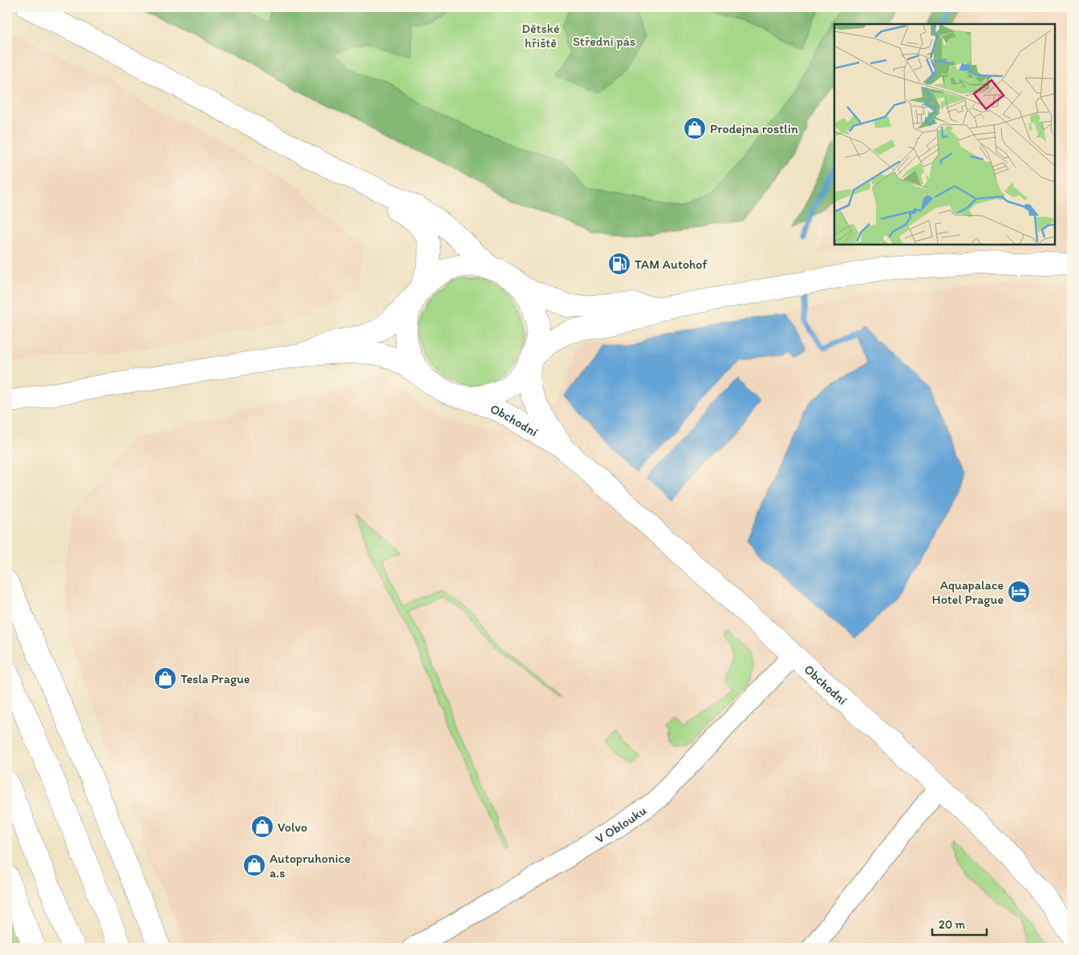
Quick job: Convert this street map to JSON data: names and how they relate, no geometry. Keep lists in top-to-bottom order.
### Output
{
  "streets": {
    "main road": ["Obchodní"],
    "street": ["V Oblouku"]
  },
  "crossings": [
    ["Obchodní", "V Oblouku"]
  ],
  "parks": ["Dětské hřiště", "Střední pás"],
  "places": {
    "shop": [
      "Prodejna rostlin",
      "Tesla Prague",
      "Volvo",
      "Autopruhonice a.s"
    ],
    "fuel station": ["TAM Autohof"],
    "hotel": ["Aquapalace Hotel Prague"]
  },
  "scale_bar": "20 m"
}
